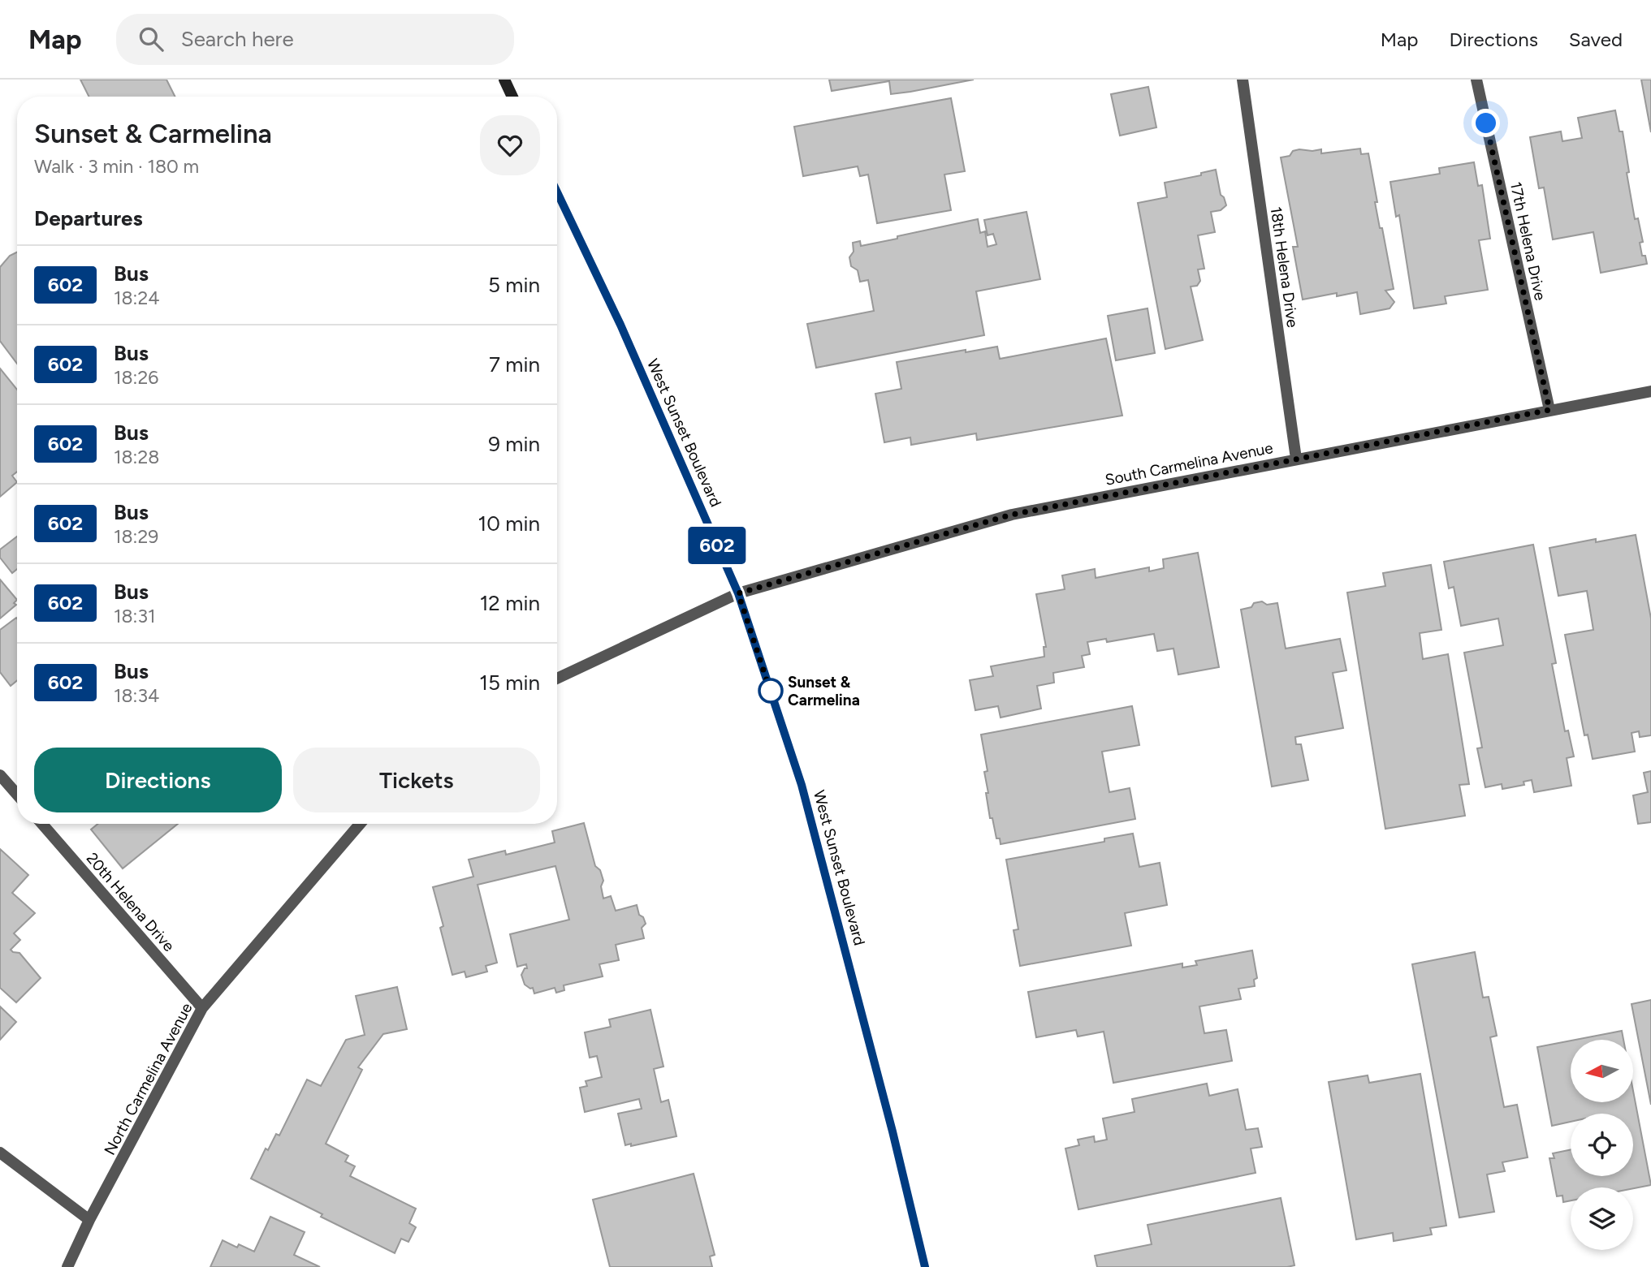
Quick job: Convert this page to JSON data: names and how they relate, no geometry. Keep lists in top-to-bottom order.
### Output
{
  "streets": {
    "main road": ["West Sunset Boulevard"],
    "street": [
      "17th Helena Drive",
      "18th Helena Drive",
      "South Carmelina Avenue",
      "20th Helena Drive",
      "North Carmelina Avenue"
    ]
  },
  "crossings": [
    ["17th Helena Drive", "South Carmelina Avenue"],
    ["18th Helena Drive", "South Carmelina Avenue"],
    ["West Sunset Boulevard", "South Carmelina Avenue"],
    ["20th Helena Drive", "North Carmelina Avenue"]
  ],
  "places": ["Sunset & Carmelina"],
  "lines": ["bus line 602"],
  "north": "left",
  "page": {
    "header": "Map",
    "search": "Search here",
    "nav": ["Map", "Directions", "Saved"],
    "on_map": "602",
    "heading": [
      ["Sunset & Carmelina", "Walk · 3 min · 180 m"],
      "Departures"
    ],
    "list": [
      {
        "mark": "602",
        "name": "Bus",
        "note": "18:24",
        "value": "5 min"
      },
      {
        "mark": "602",
        "name": "Bus",
        "note": "18:26",
        "value": "7 min"
      },
      {
        "mark": "602",
        "name": "Bus",
        "note": "18:28",
        "value": "9 min"
      },
      {
        "mark": "602",
        "name": "Bus",
        "note": "18:29",
        "value": "10 min"
      },
      {
        "mark": "602",
        "name": "Bus",
        "note": "18:31",
        "value": "12 min"
      },
      {
        "mark": "602",
        "name": "Bus",
        "note": "18:34",
        "value": "15 min"
      }
    ],
    "buttons": ["Directions", "Tickets"]
  }
}
